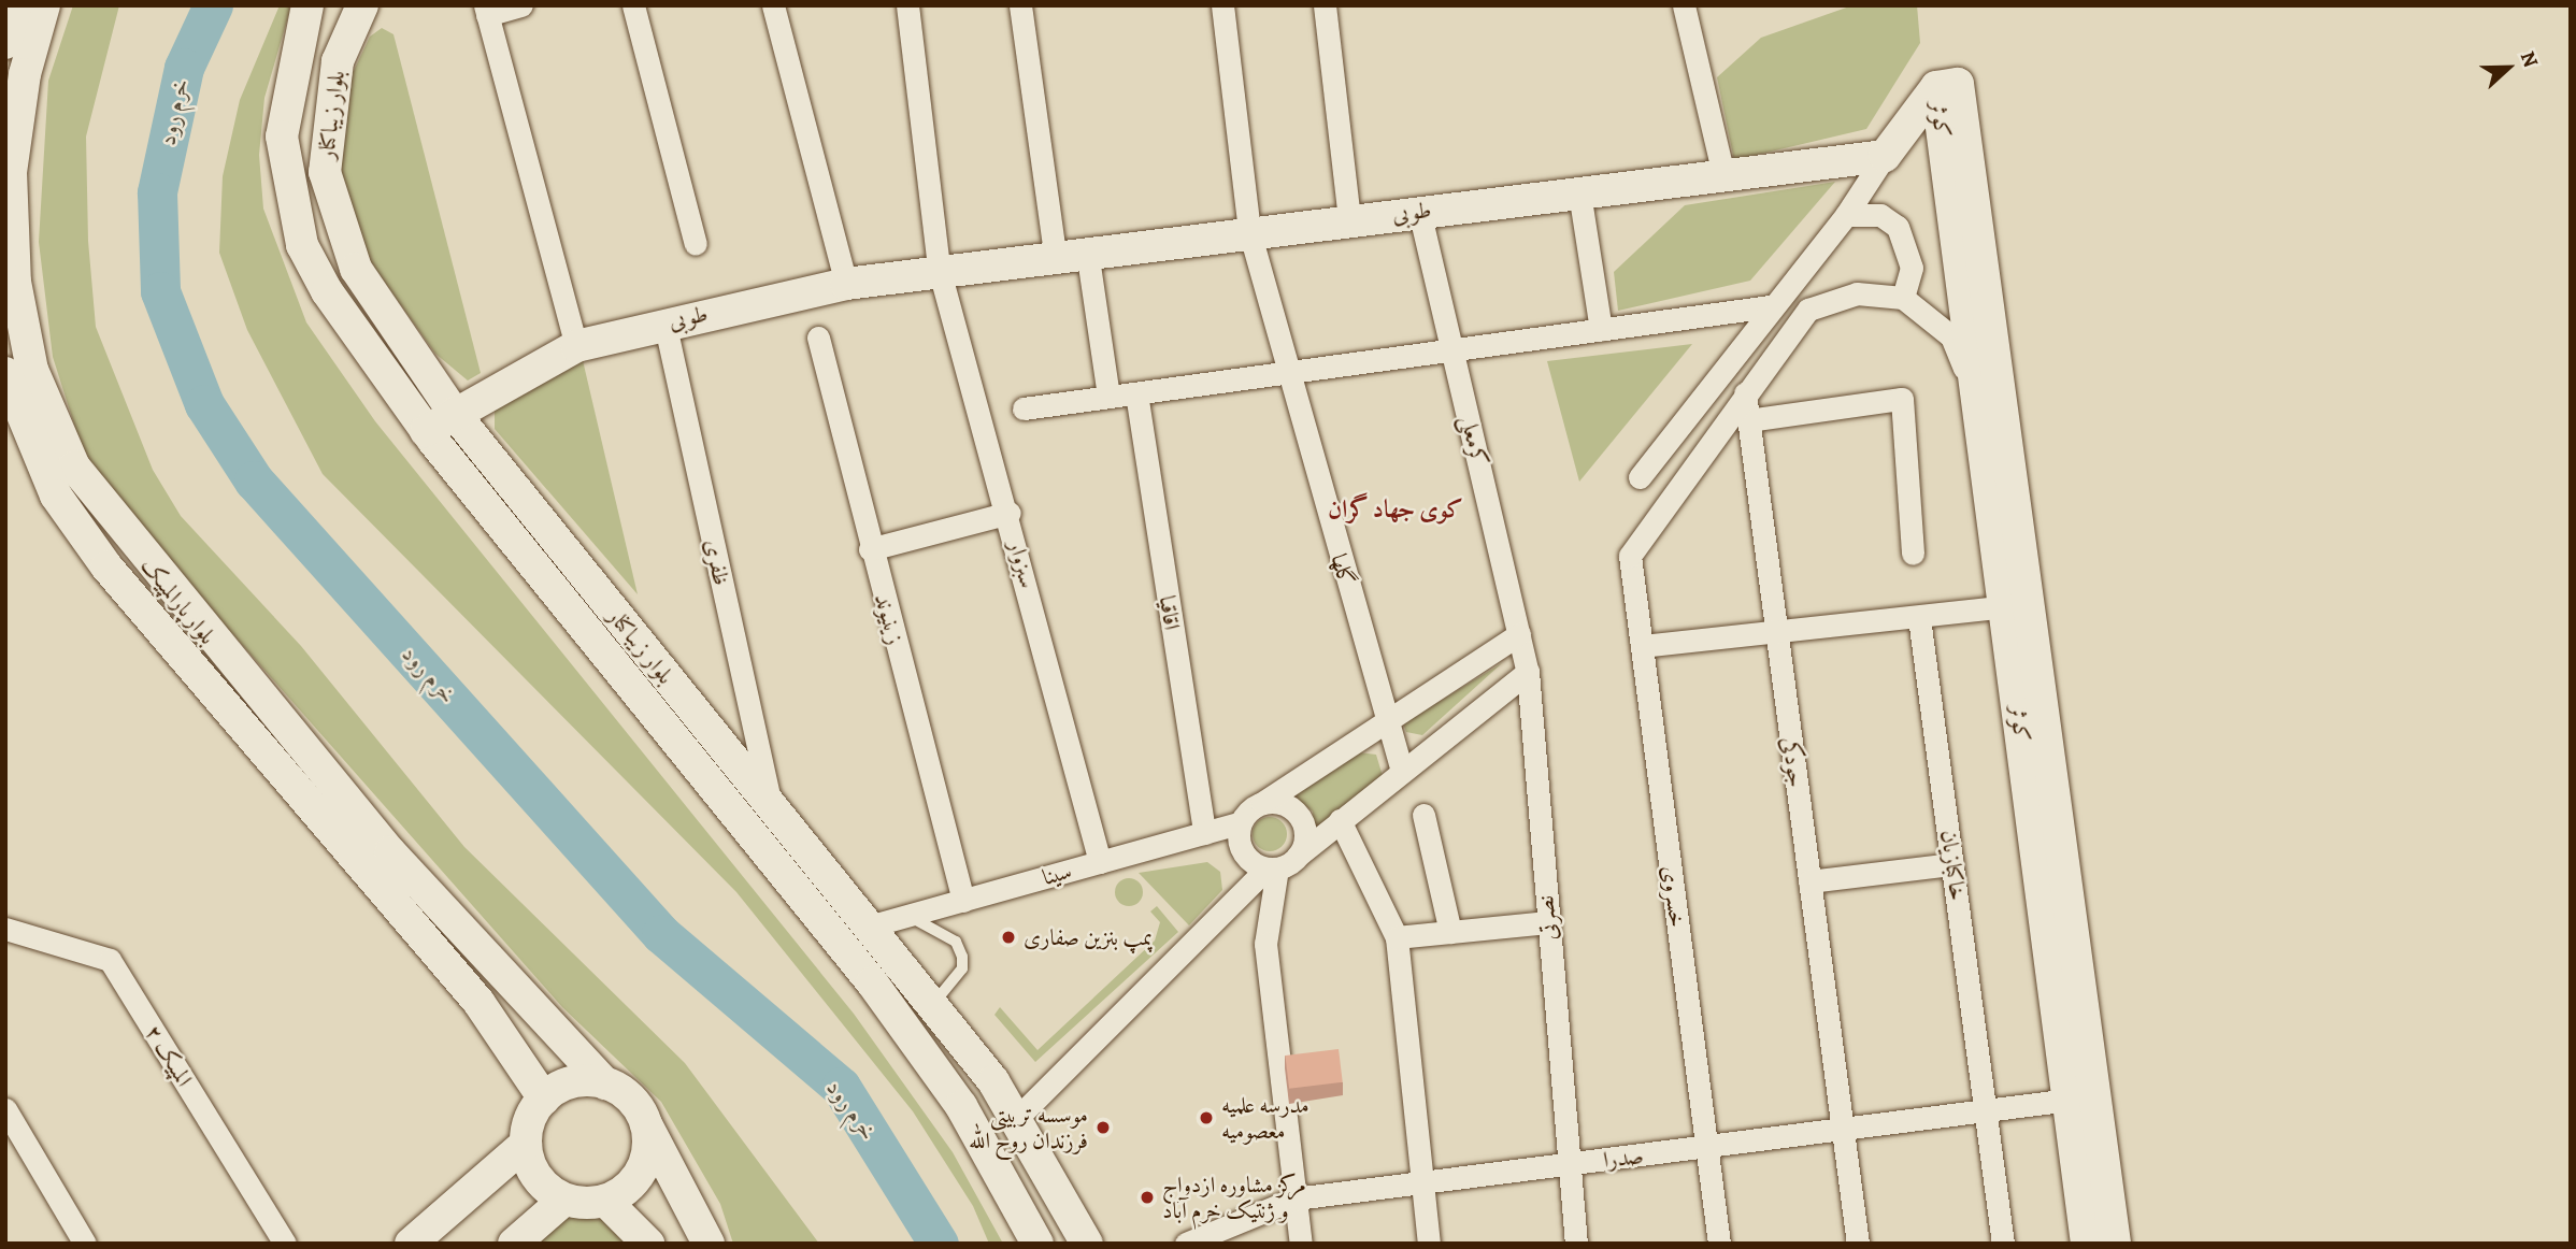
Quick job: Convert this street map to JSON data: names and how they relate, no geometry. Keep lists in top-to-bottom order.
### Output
{
  "streets": {
    "main road": [
      "بلوار زیباکنار",
      "کوثر",
      "طوبی",
      "بلوار پارالمپیک"
    ],
    "street": [
      "کرمعلی",
      "ظفری",
      "سبزوار",
      "گلها",
      "اقاقیا",
      "زینیوند",
      "جودکی",
      "خاکبازیان",
      "سینا",
      "خسروی",
      "نصرتی",
      "المپیک ۲",
      "صدرا"
    ]
  },
  "crossings": [
    ["بلوار زیباکنار", "طوبی"],
    ["بلوار زیباکنار", "ظفری"],
    ["بلوار زیباکنار", "سینا"],
    ["کوثر", "صدرا"],
    ["طوبی", "کرمعلی"],
    ["طوبی", "ظفری"],
    ["طوبی", "سبزوار"],
    ["طوبی", "گلها"],
    ["کرمعلی", "نصرتی"],
    ["سبزوار", "سینا"],
    ["اقاقیا", "سینا"],
    ["زینیوند", "سینا"],
    ["جودکی", "خسروی"],
    ["جودکی", "صدرا"],
    ["خاکبازیان", "صدرا"],
    ["خسروی", "صدرا"],
    ["نصرتی", "صدرا"]
  ],
  "districts": ["کوی جهاد گران"],
  "water": ["خرم رود"],
  "places": [
    "پمپ بنزین صفاری",
    "مدرسه علمیه معصومیه",
    "موسسه تربیتی فرزندان روح الله",
    "مرکز مشاوره ازدواج و ژنتیک خرم آباد"
  ],
  "north": "right"
}
